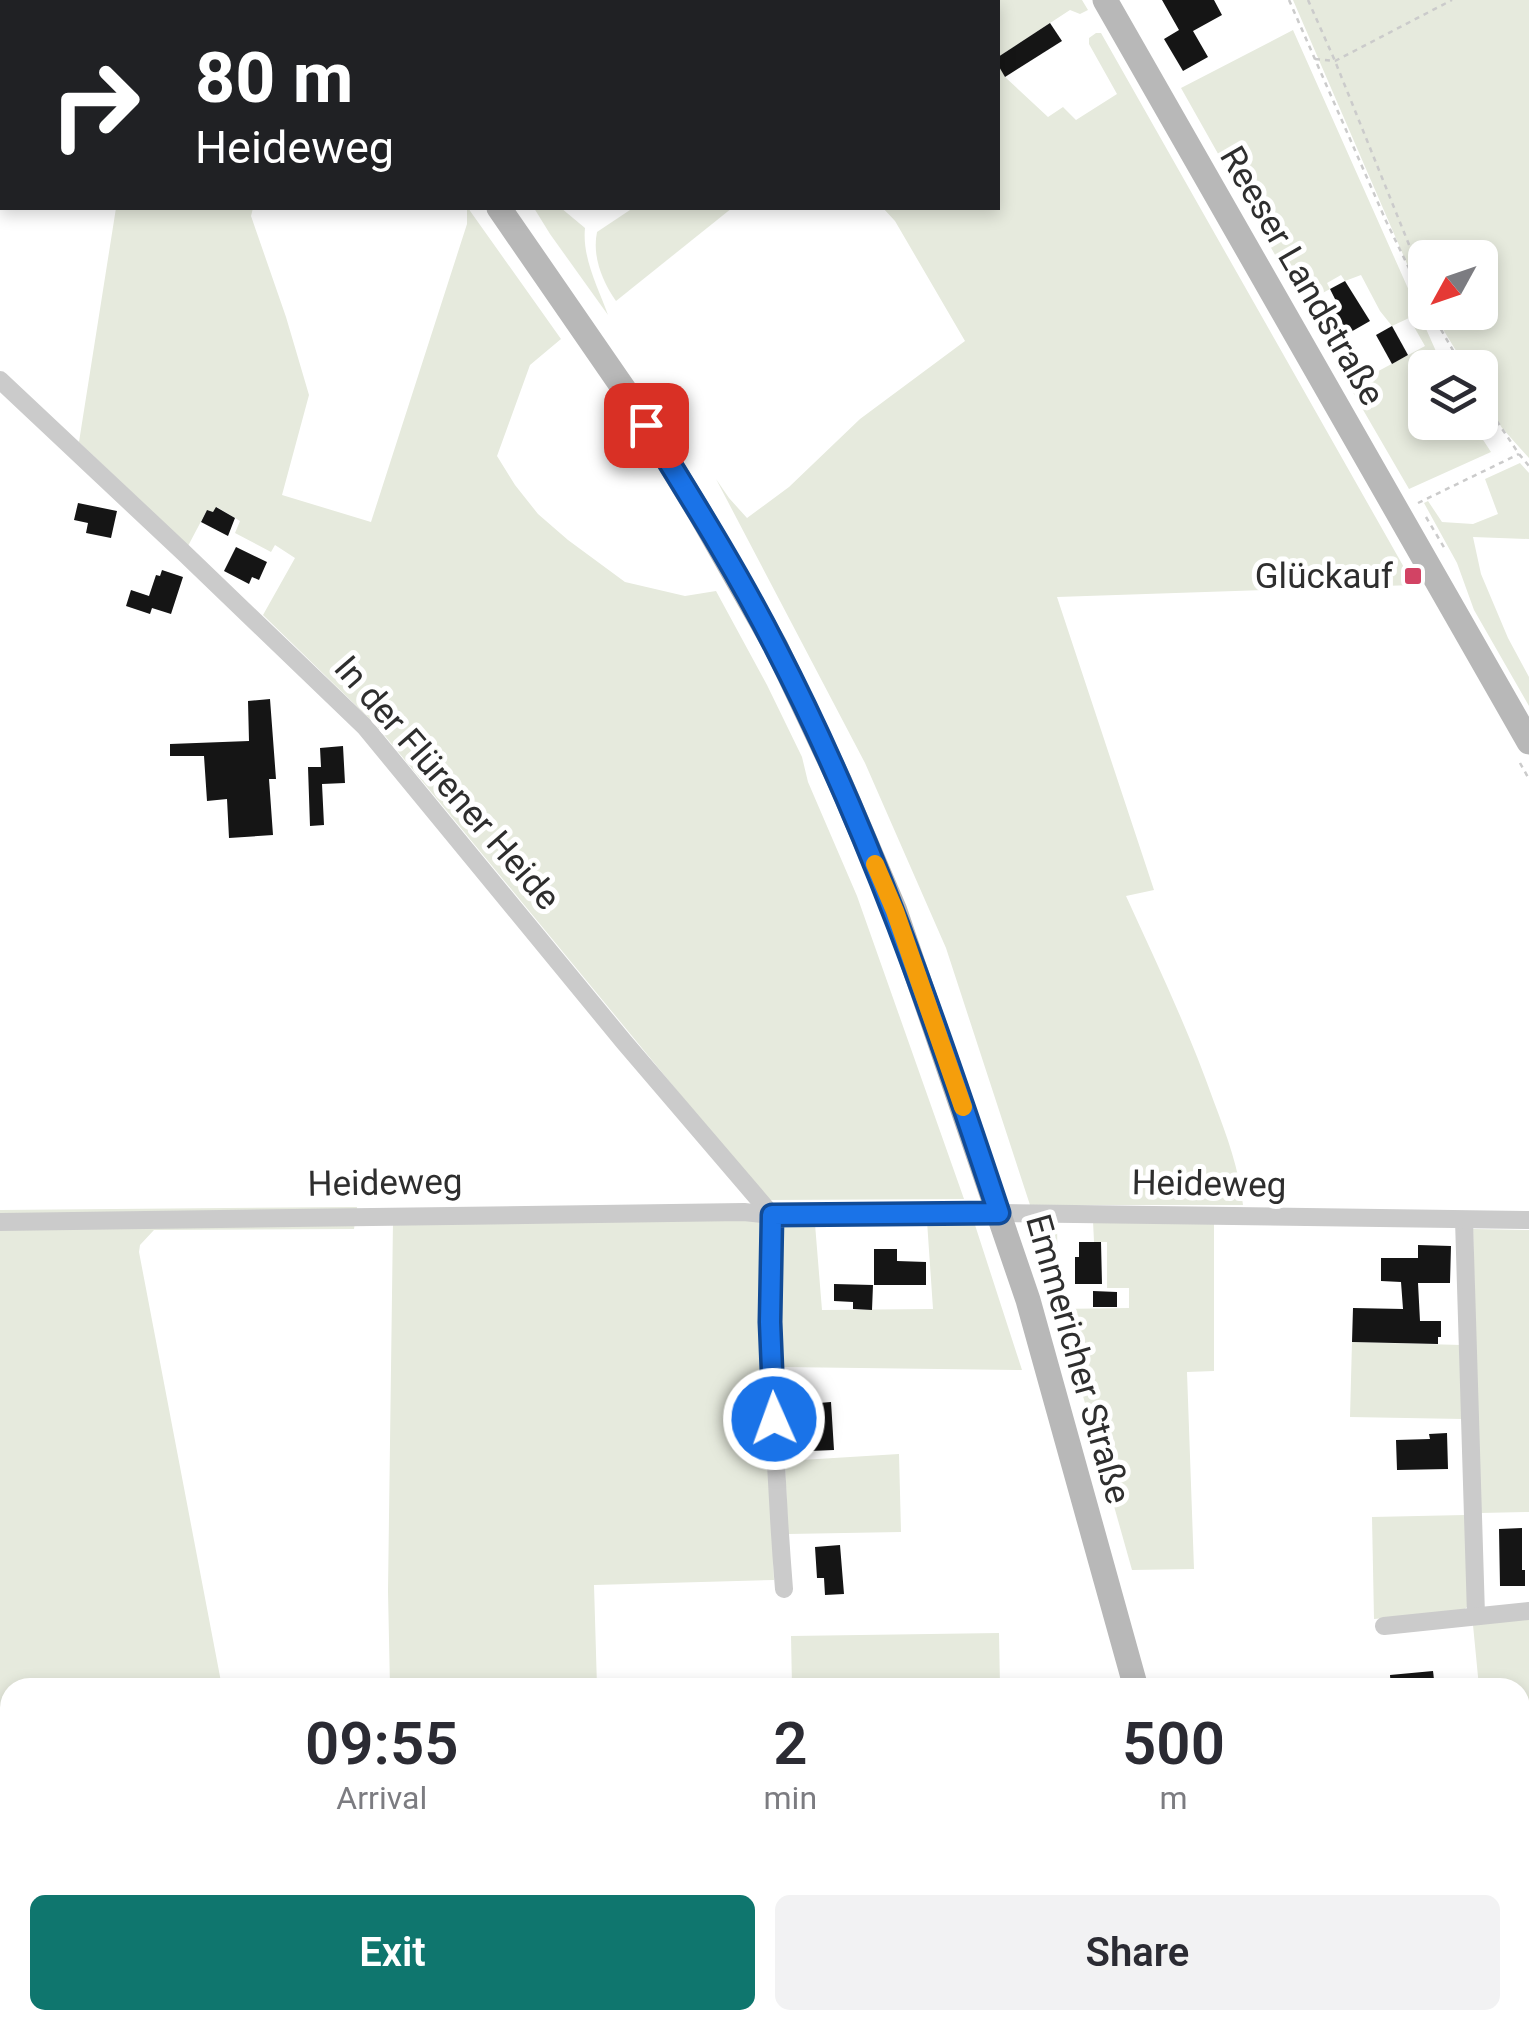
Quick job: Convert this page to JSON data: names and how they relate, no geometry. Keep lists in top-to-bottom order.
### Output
{
  "streets": {
    "main road": ["Reeser Landstraße", "Emmericher Straße"],
    "street": ["In der Flürener Heide", "Heideweg"]
  },
  "crossings": [
    ["In der Flürener Heide", "Heideweg"],
    ["Heideweg", "Emmericher Straße"]
  ],
  "places": {
    "transit": ["Glückauf"]
  },
  "north": "bottom left",
  "page": {
    "turn": ["80 m", "Heideweg"],
    "eta": [
      "09:55",
      "Arrival",
      "2",
      "min",
      "500",
      "m"
    ],
    "buttons": ["Exit", "Share"]
  }
}
